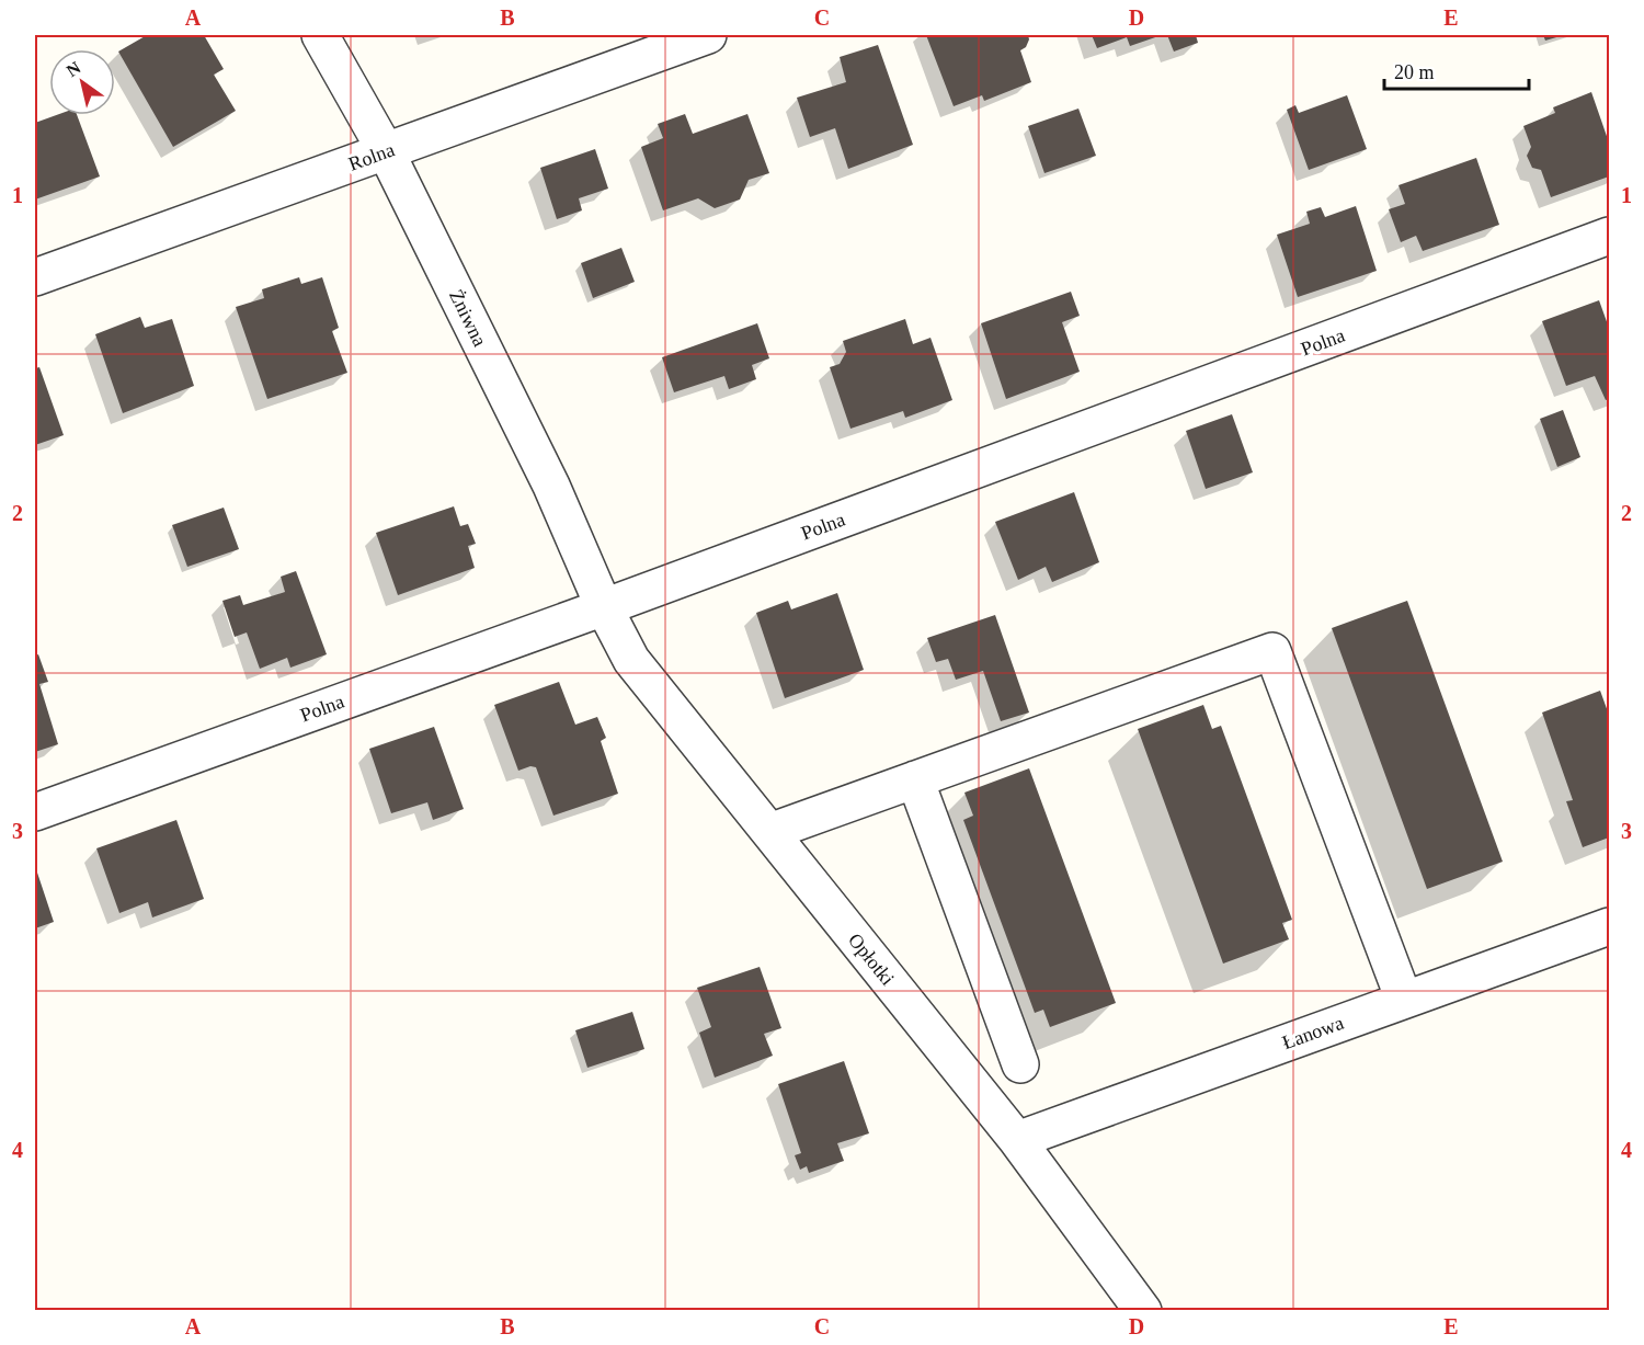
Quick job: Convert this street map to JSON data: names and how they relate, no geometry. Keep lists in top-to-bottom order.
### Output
{
  "streets": {
    "street": [
      "Rolna",
      "Żniwna",
      "Polna",
      "Opłotki",
      "Łanowa"
    ]
  },
  "crossings": [
    ["Rolna", "Żniwna"],
    ["Żniwna", "Polna"],
    ["Żniwna", "Opłotki"],
    ["Polna", "Opłotki"],
    ["Opłotki", "Łanowa"]
  ],
  "scale_bar": "20 m",
  "north": "top left",
  "grid": {
    "columns": [
      "A",
      "B",
      "C",
      "D",
      "E"
    ],
    "rows": [
      "1",
      "2",
      "3",
      "4"
    ]
  }
}
